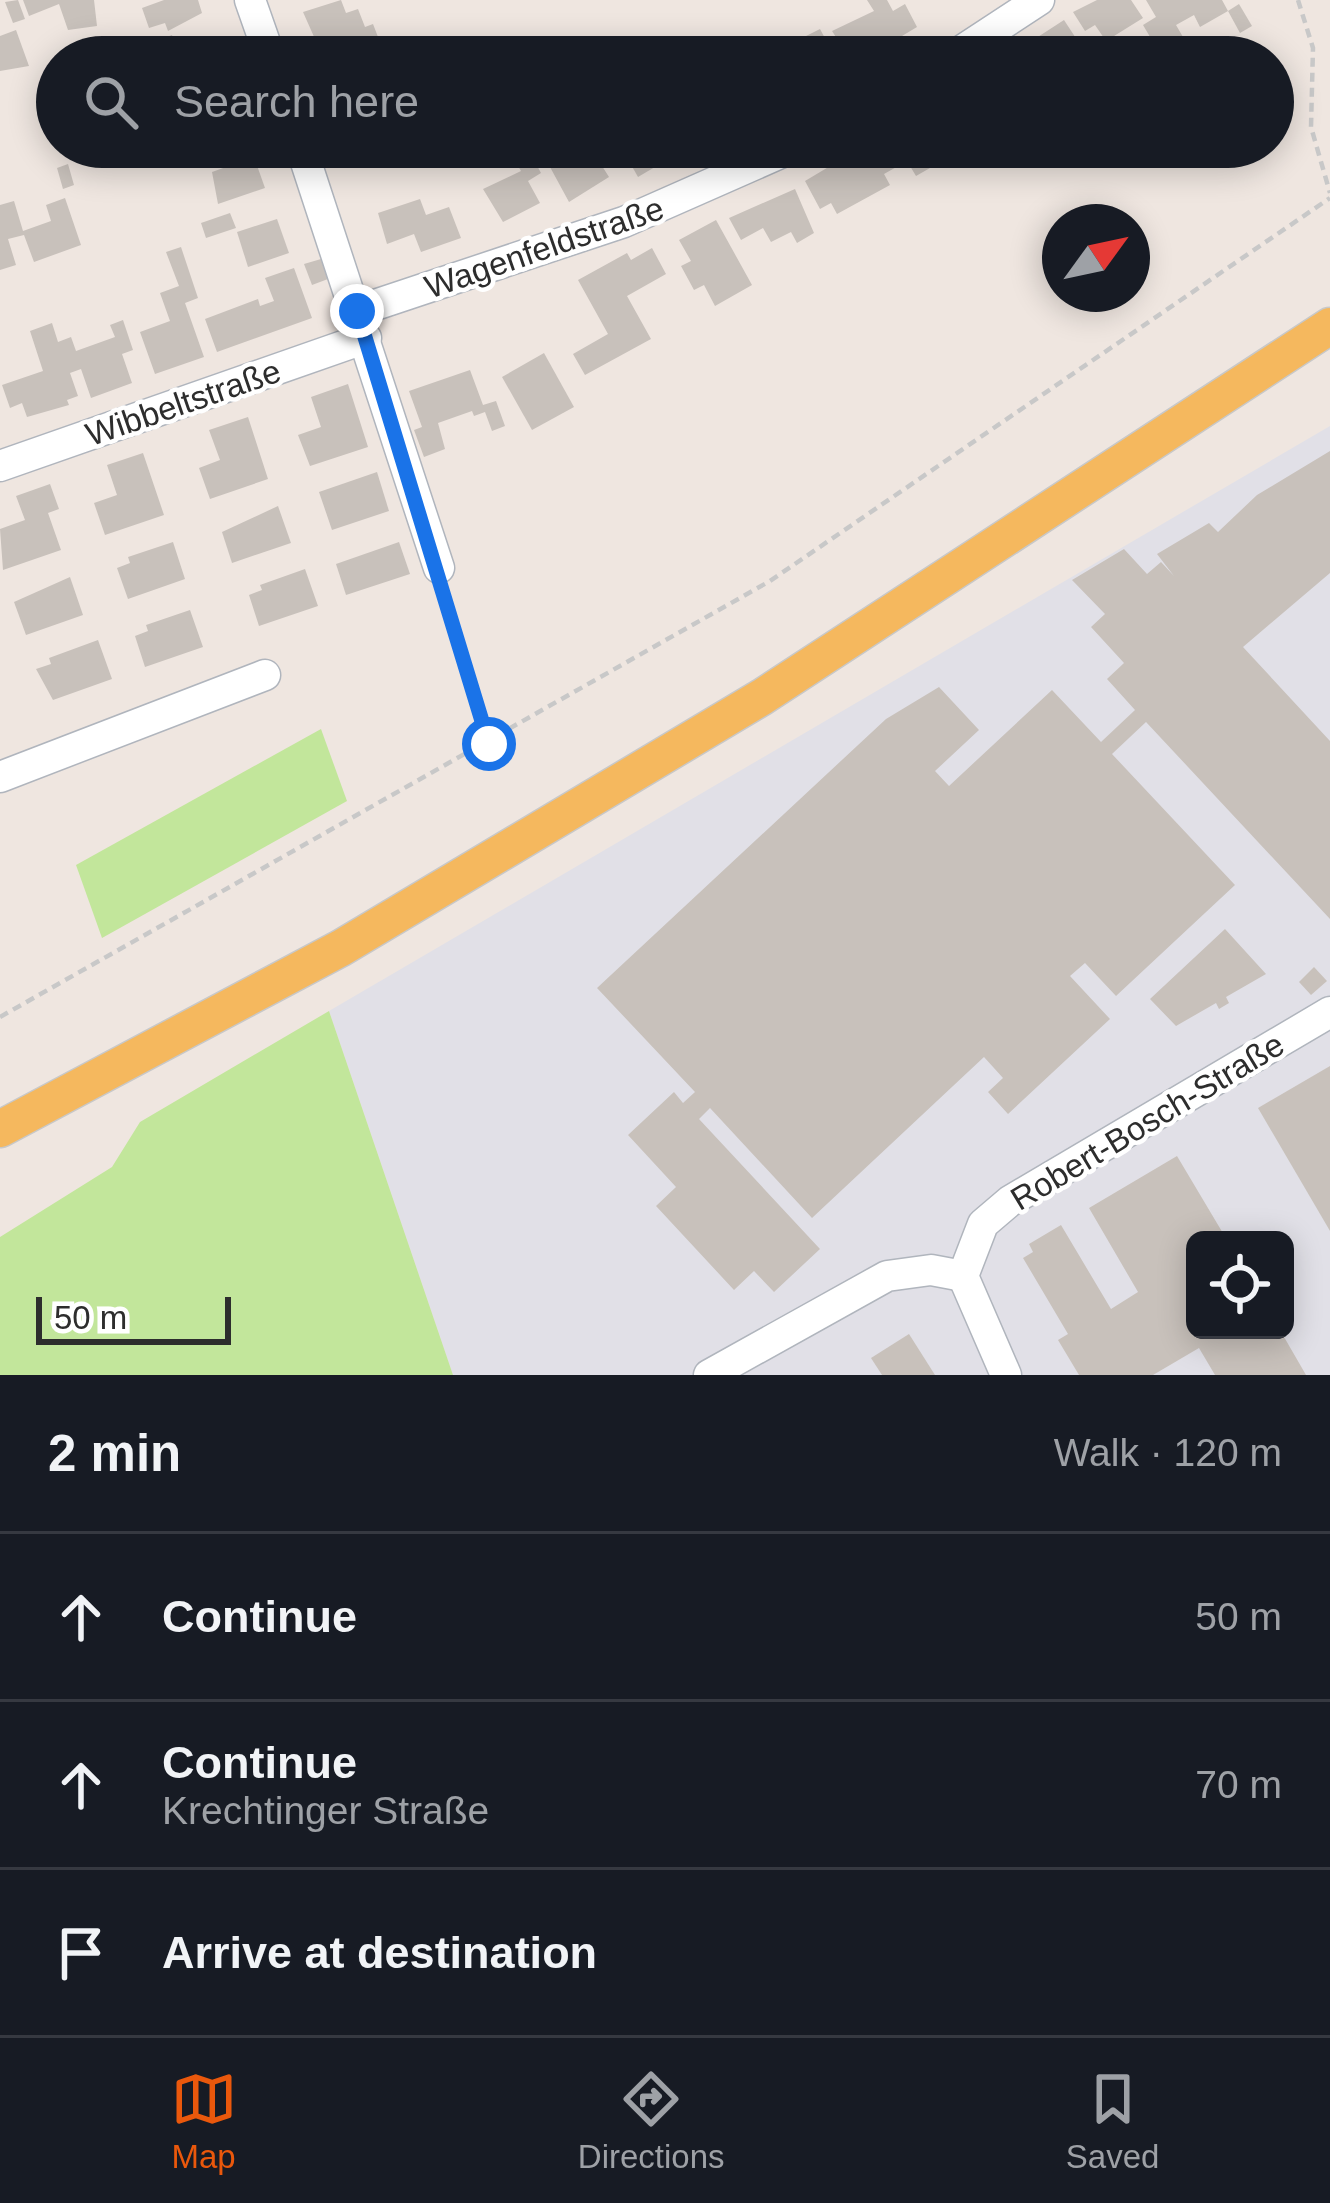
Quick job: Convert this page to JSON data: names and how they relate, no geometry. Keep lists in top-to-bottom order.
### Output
{
  "streets": {
    "street": ["Wagenfeldstraße", "Wibbeltstraße", "Robert-Bosch-Straße"]
  },
  "crossings": [
    ["Wagenfeldstraße", "Wibbeltstraße"]
  ],
  "scale_bar": "50 m",
  "north": "top right",
  "page": {
    "search": "Search here",
    "scale": "50 m",
    "heading": ["2 min", "Walk · 120 m"],
    "list": [
      ["Continue", "50 m"],
      ["Continue", "Krechtinger Straße", "70 m"],
      "Arrive at destination"
    ],
    "nav": ["Map", "Directions", "Saved"]
  }
}
